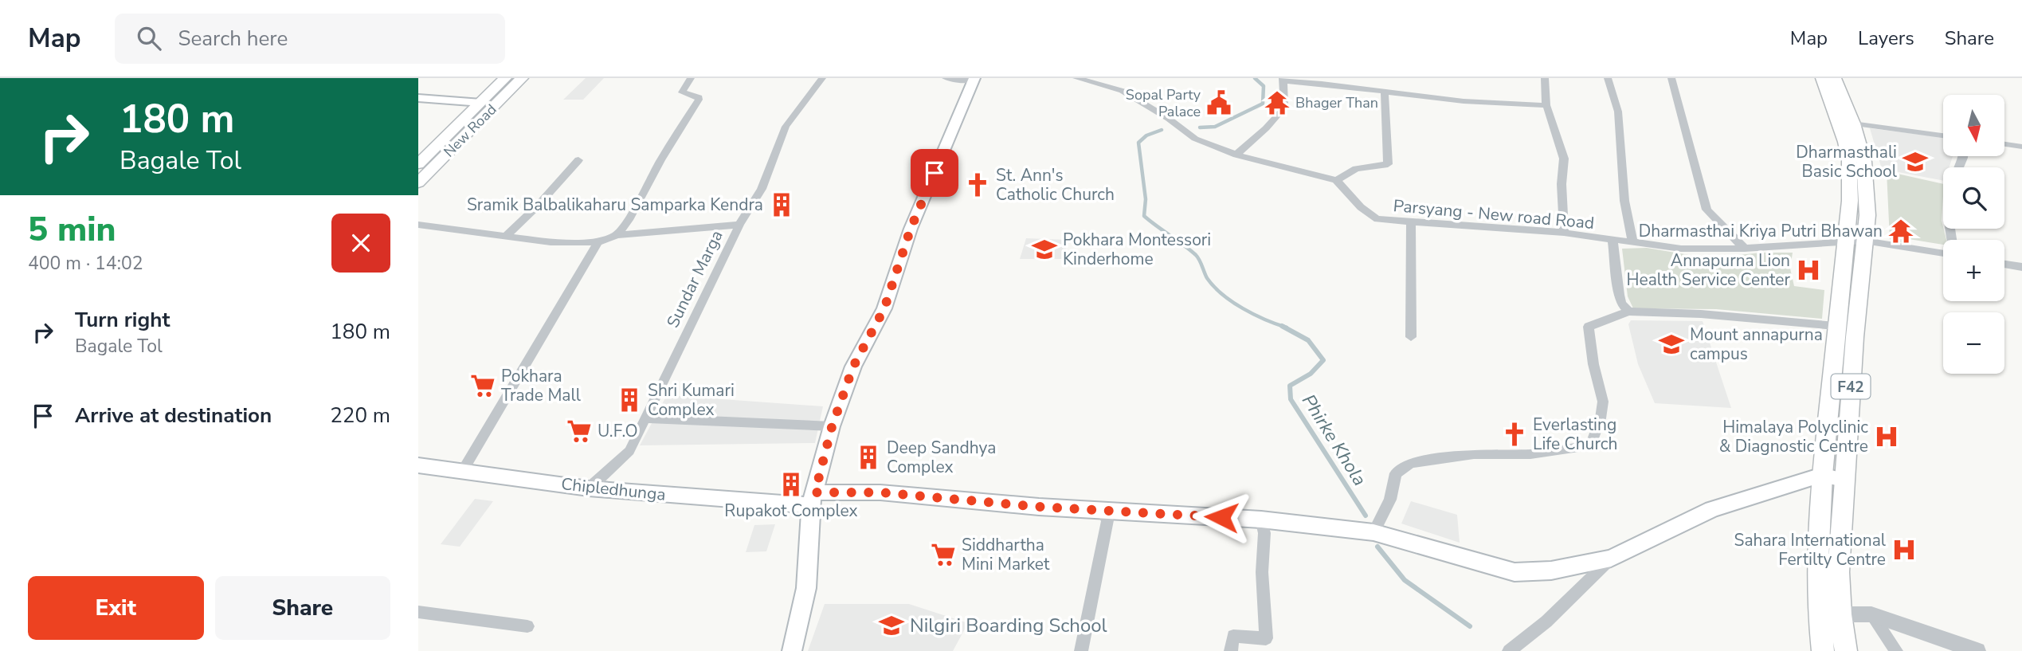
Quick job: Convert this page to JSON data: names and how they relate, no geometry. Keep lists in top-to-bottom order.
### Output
{
  "streets": {
    "highway": ["F42"],
    "main road": ["New Road", "Chipledhunga"],
    "street": ["Parsyang - New road Road", "Sundar Marga"]
  },
  "crossings": [
    ["Parsyang - New road Road", "F42"],
    ["Sundar Marga", "Chipledhunga"],
    ["F42", "Chipledhunga"]
  ],
  "water": ["Phirke Khola"],
  "places": {
    "public building": ["Sopal Party Palace"],
    "temple": ["Bhager Than", "Dharmasthai Kriya Putri Bhawan"],
    "school or university": [
      "Dharmasthali Basic School",
      "Pokhara Montessori Kinderhome",
      "Mount annapurna campus",
      "Nilgiri Boarding School"
    ],
    "church": ["St. Ann's Catholic Church", "Everlasting Life Church"],
    "building": [
      "Sramik Balbalikaharu Samparka Kendra",
      "Shri Kumari Complex",
      "Deep Sandhya Complex",
      "Rupakot Complex"
    ],
    "hospital": ["Annapurna Lion Health Service Center", "Himalaya Polyclinic & Diagnostic Centre", "Sahara International Fertilty Centre"],
    "supermarket": ["Pokhara Trade Mall", "U.F.O", "Siddhartha Mini Market"]
  },
  "north": "bottom",
  "page": {
    "header": "Map",
    "search": "Search here",
    "nav": ["Map", "Layers", "Share"],
    "turn": ["180 m", "Bagale Tol"],
    "map_buttons": ["+", "−"],
    "heading": ["5 min", "400 m · 14:02"],
    "list": [
      {
        "name": "Turn right",
        "note": "Bagale Tol",
        "value": "180 m"
      },
      {
        "name": "Arrive at destination",
        "value": "220 m"
      }
    ],
    "buttons": ["Exit", "Share"]
  }
}
